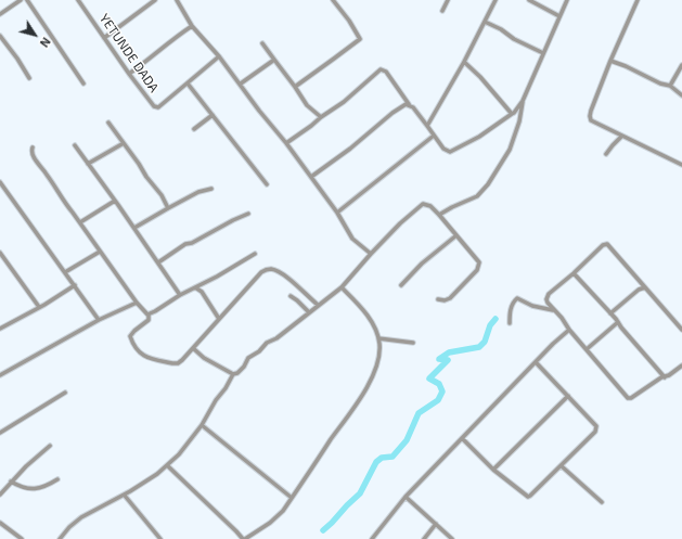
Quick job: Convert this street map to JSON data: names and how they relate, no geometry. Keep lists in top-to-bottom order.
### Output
{
  "streets": {
    "street": ["YETUNDE DADA"]
  },
  "north": "bottom right"
}
